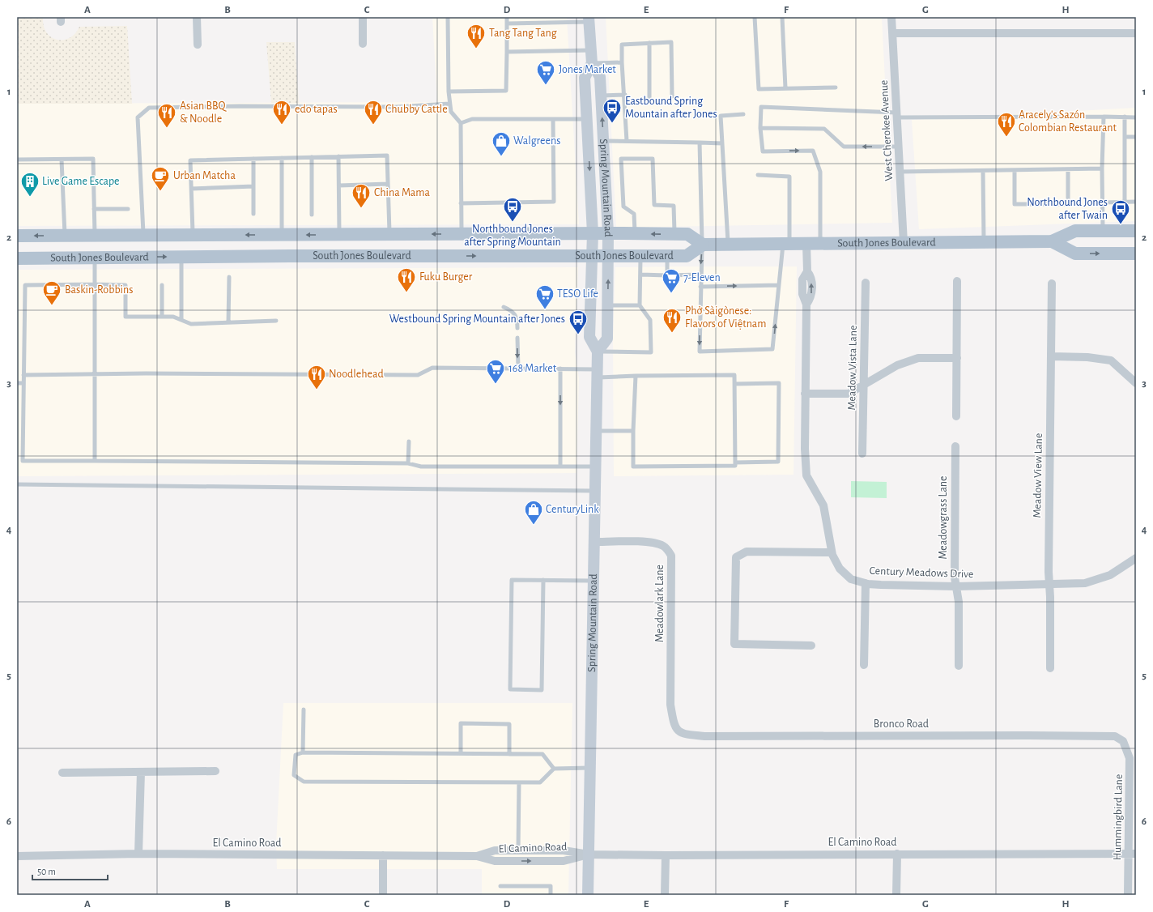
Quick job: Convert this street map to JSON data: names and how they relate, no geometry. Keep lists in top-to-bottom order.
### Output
{
  "streets": {
    "main road": ["Spring Mountain Road", "South Jones Boulevard"],
    "street": [
      "West Cherokee Avenue",
      "Meadow Vista Lane",
      "Meadow View Lane",
      "Meadowgrass Lane",
      "Century Meadows Drive",
      "Meadowlark Lane",
      "Bronco Road",
      "Hummingbird Lane",
      "El Camino Road"
    ]
  },
  "crossings": [
    ["West Cherokee Avenue", "South Jones Boulevard"],
    ["Spring Mountain Road", "South Jones Boulevard"],
    ["Spring Mountain Road", "Meadowlark Lane"],
    ["Spring Mountain Road", "El Camino Road"],
    ["South Jones Boulevard", "Century Meadows Drive"],
    ["Meadow View Lane", "Century Meadows Drive"],
    ["Meadowgrass Lane", "Century Meadows Drive"],
    ["Meadowlark Lane", "Bronco Road"],
    ["Bronco Road", "Hummingbird Lane"],
    ["Hummingbird Lane", "El Camino Road"]
  ],
  "places": {
    "restaurant": [
      "Tang Tang Tang",
      "edo tapas",
      "Chubby Cattle",
      "Asian BBQ & Noodle",
      "Aracely's Sazón Colombian Restaurant",
      "China Mama",
      "Fuku Burger",
      "Phở Sàigònese: Flavors of Việtnam",
      "Noodlehead"
    ],
    "supermarket": [
      "Jones Market",
      "7-Eleven",
      "TESO Life",
      "168 Market"
    ],
    "bus stop": [
      "Eastbound Spring Mountain after Jones",
      "Northbound Jones after Spring Mountain",
      "Northbound Jones after Twain",
      "Westbound Spring Mountain after Jones"
    ],
    "shop": ["Walgreens", "CenturyLink"],
    "cafe": ["Urban Matcha", "Baskin-Robbins"],
    "building": ["Live Game Escape"]
  },
  "scale_bar": "50 m",
  "grid": {
    "columns": [
      "A",
      "B",
      "C",
      "D",
      "E",
      "F",
      "G",
      "H"
    ],
    "rows": [
      "1",
      "2",
      "3",
      "4",
      "5",
      "6"
    ]
  }
}
